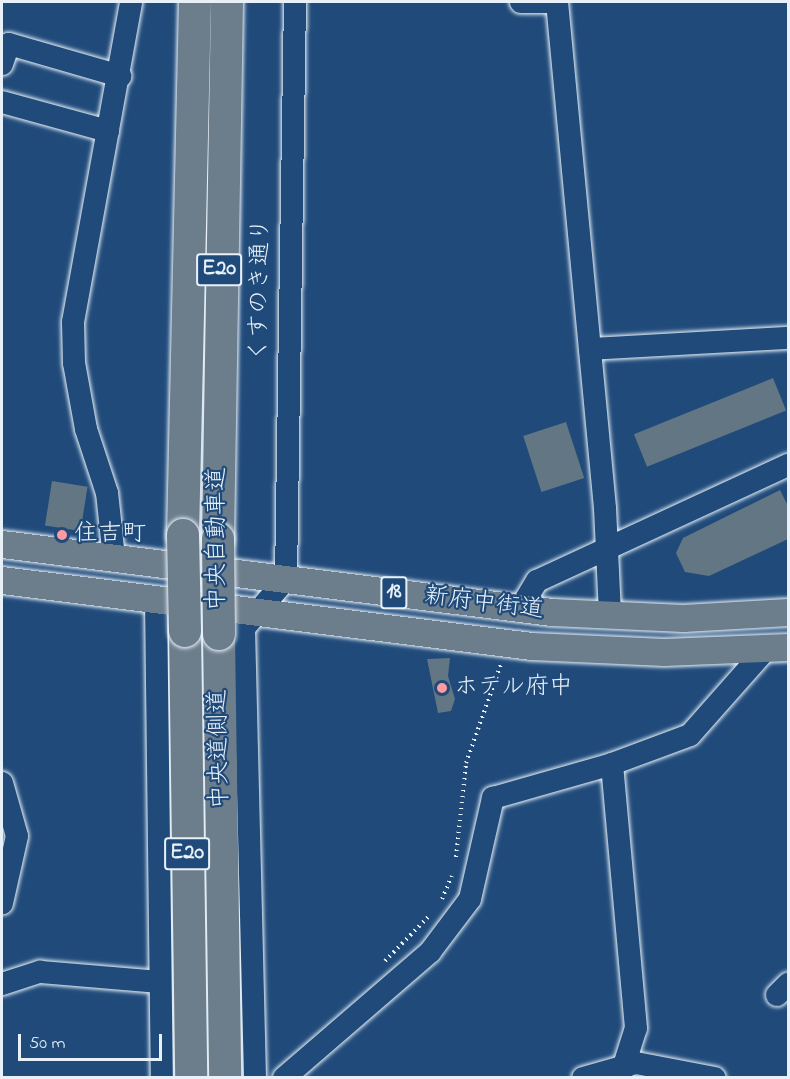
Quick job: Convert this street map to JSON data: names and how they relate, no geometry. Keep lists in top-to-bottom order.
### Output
{
  "streets": {
    "highway": ["E20", "中央自動車道"],
    "main road": ["18", "新府中街道"],
    "street": ["くすのき通り", "中央道側道"]
  },
  "crossings": [
    ["くすのき通り", "新府中街道"],
    ["くすのき通り", "中央道側道"],
    ["新府中街道", "中央道側道"]
  ],
  "places": ["住吉町", "ホテル府中"],
  "scale_bar": "50 m"
}
